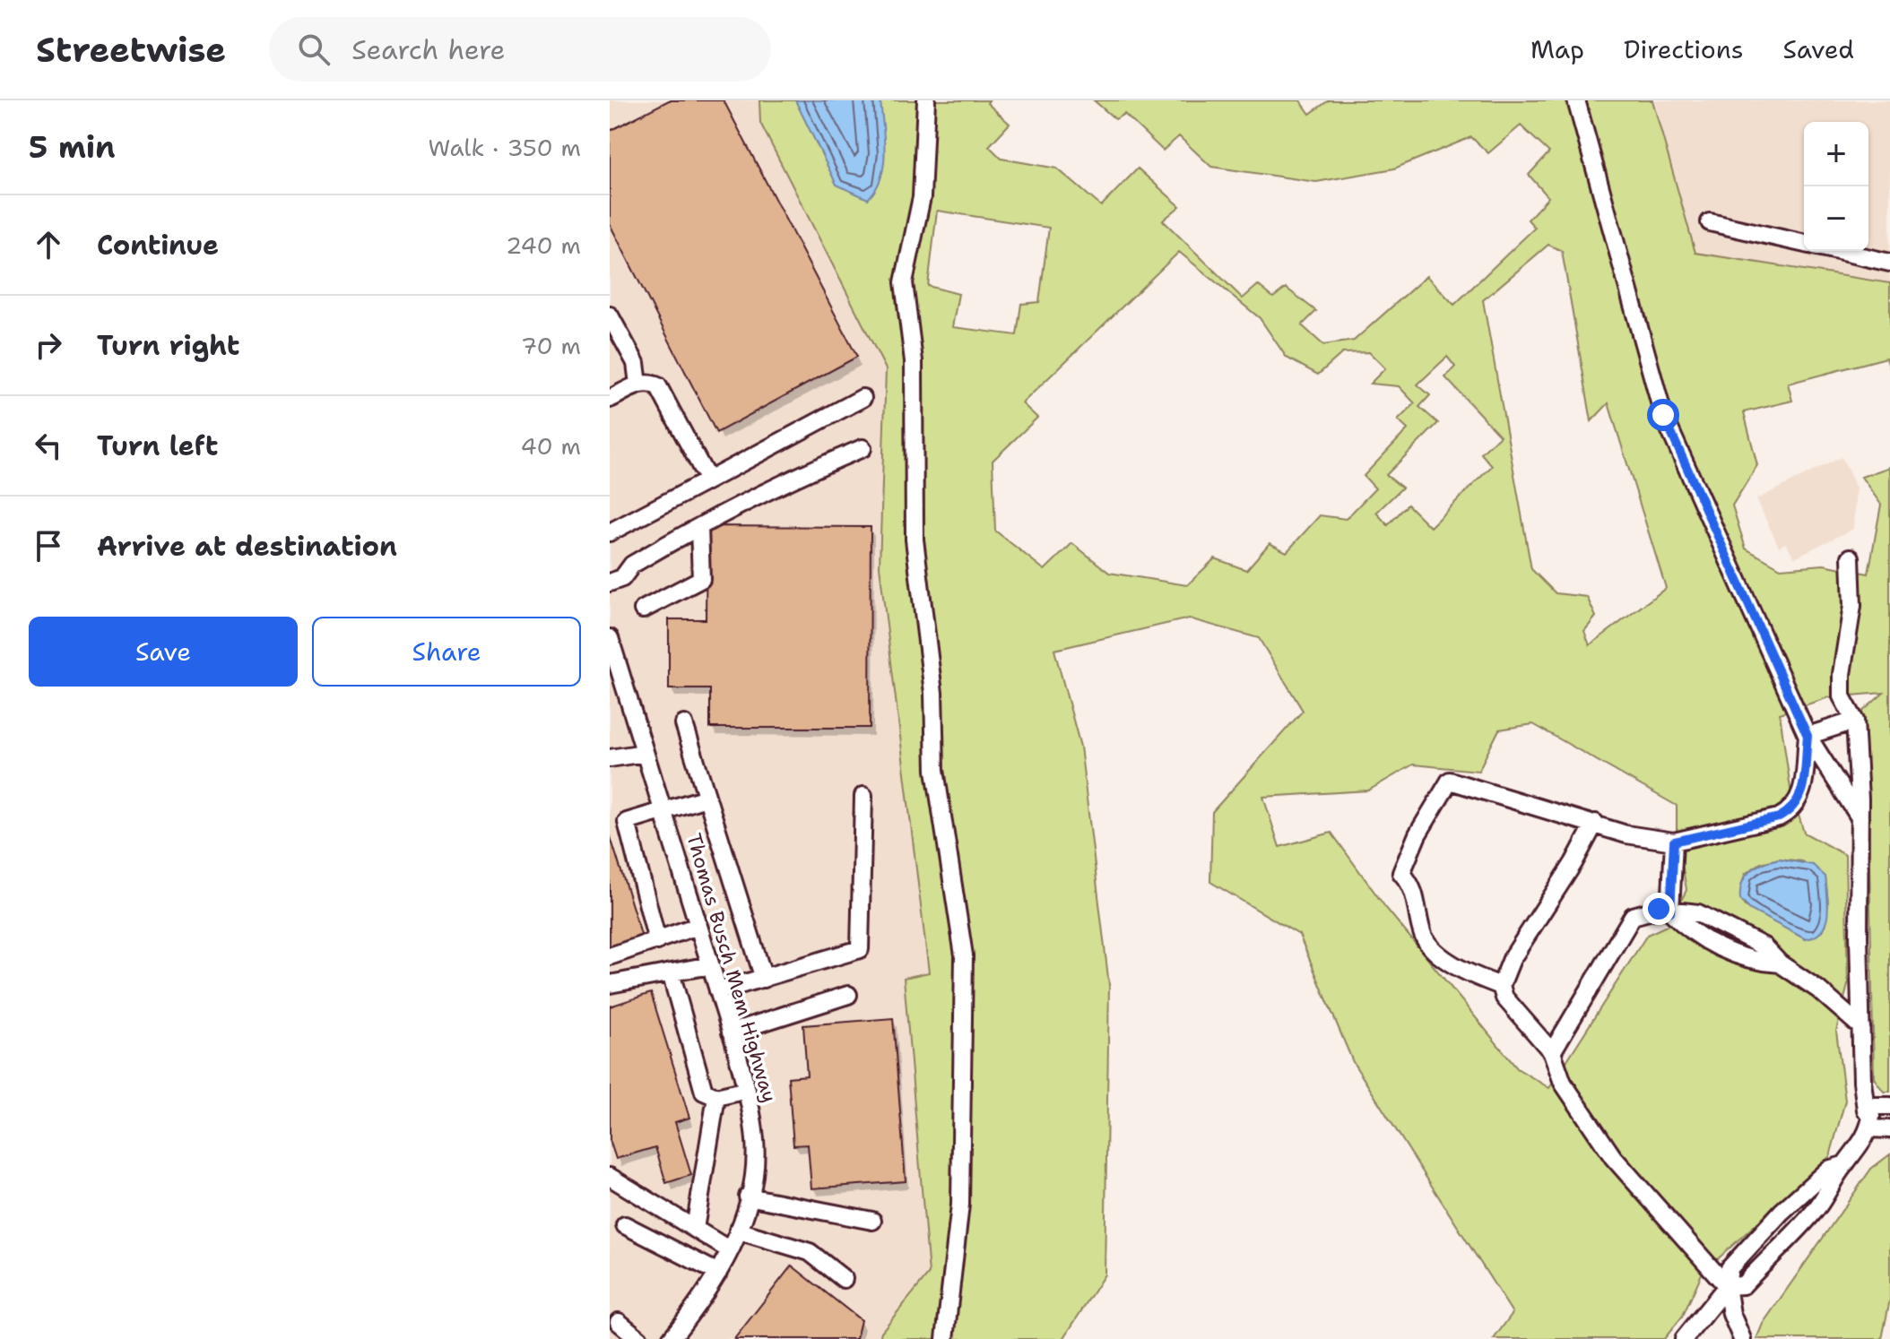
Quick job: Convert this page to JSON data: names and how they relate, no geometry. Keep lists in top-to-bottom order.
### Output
{
  "streets": {
    "street": ["Thomas Busch Mem Highway"]
  },
  "page": {
    "header": "Streetwise",
    "search": "Search here",
    "nav": ["Map", "Directions", "Saved"],
    "heading": ["5 min", "Walk · 350 m"],
    "map_buttons": ["+", "−"],
    "list": [
      ["Continue", "240 m"],
      ["Turn right", "70 m"],
      ["Turn left", "40 m"],
      "Arrive at destination"
    ],
    "buttons": ["Save", "Share"]
  }
}
